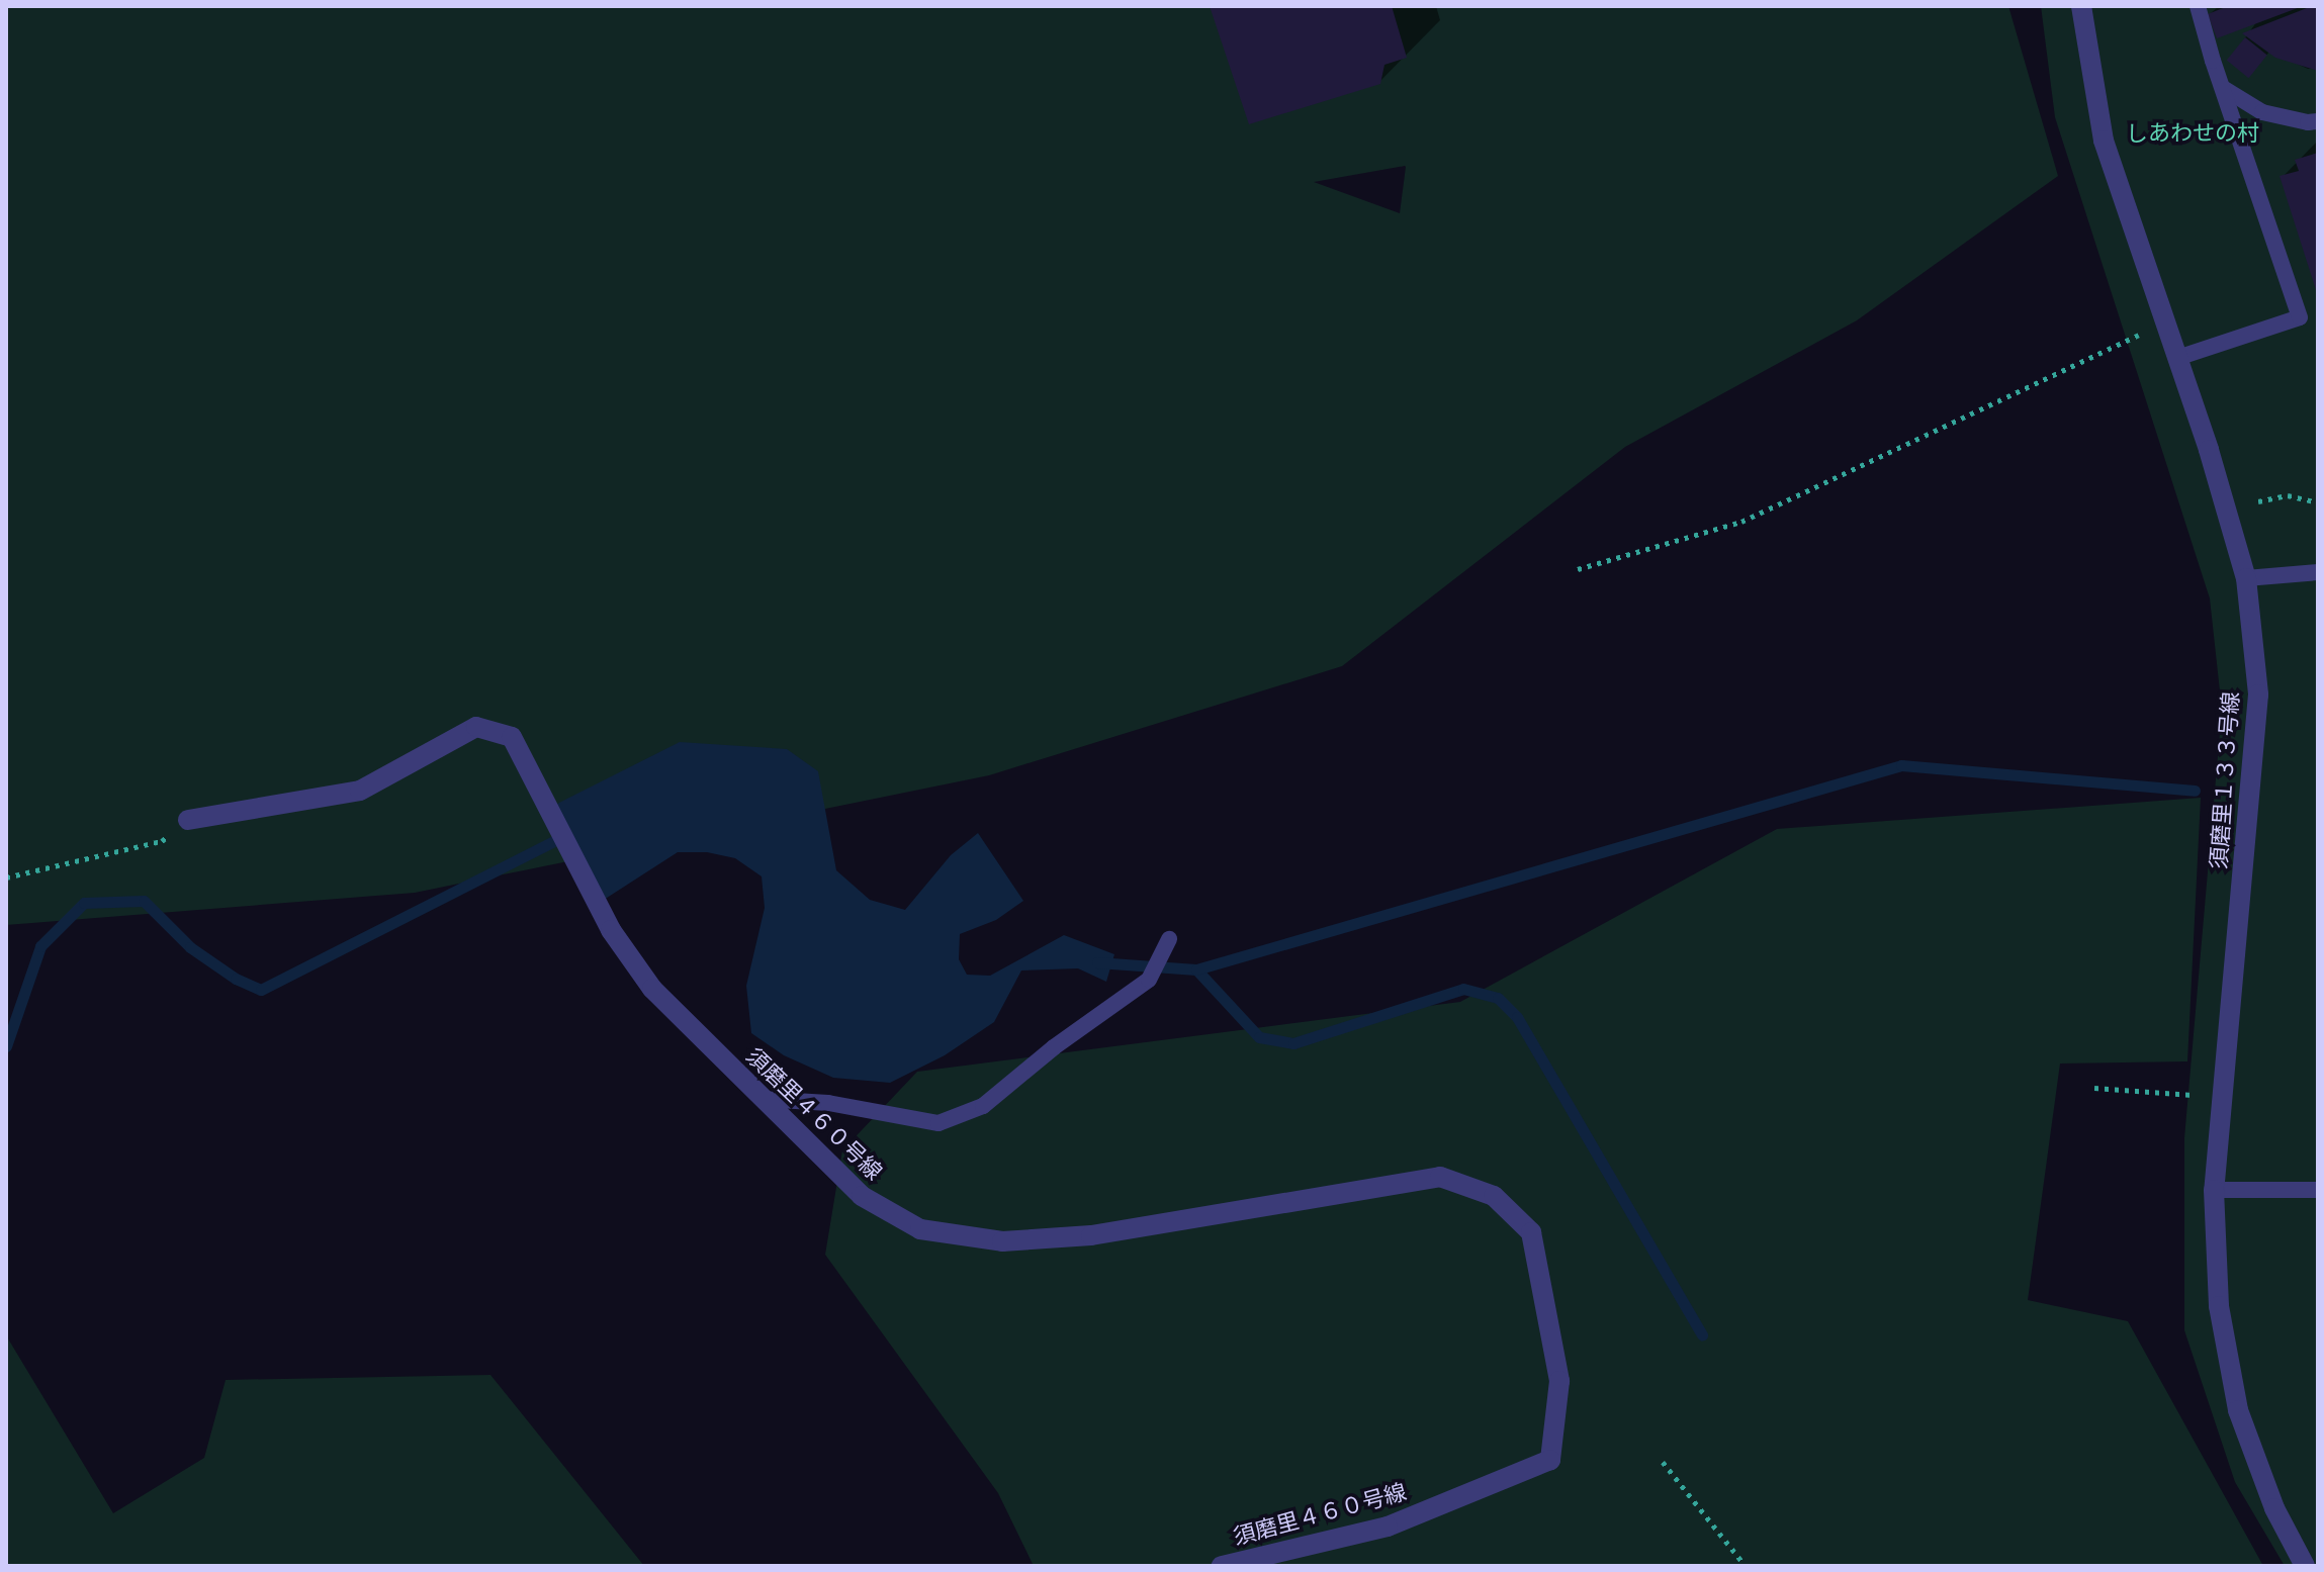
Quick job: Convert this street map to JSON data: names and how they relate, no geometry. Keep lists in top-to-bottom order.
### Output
{
  "streets": {
    "street": ["須磨里１３３号線", "須磨里４６０号線"]
  },
  "parks": ["しあわせの村"]
}
